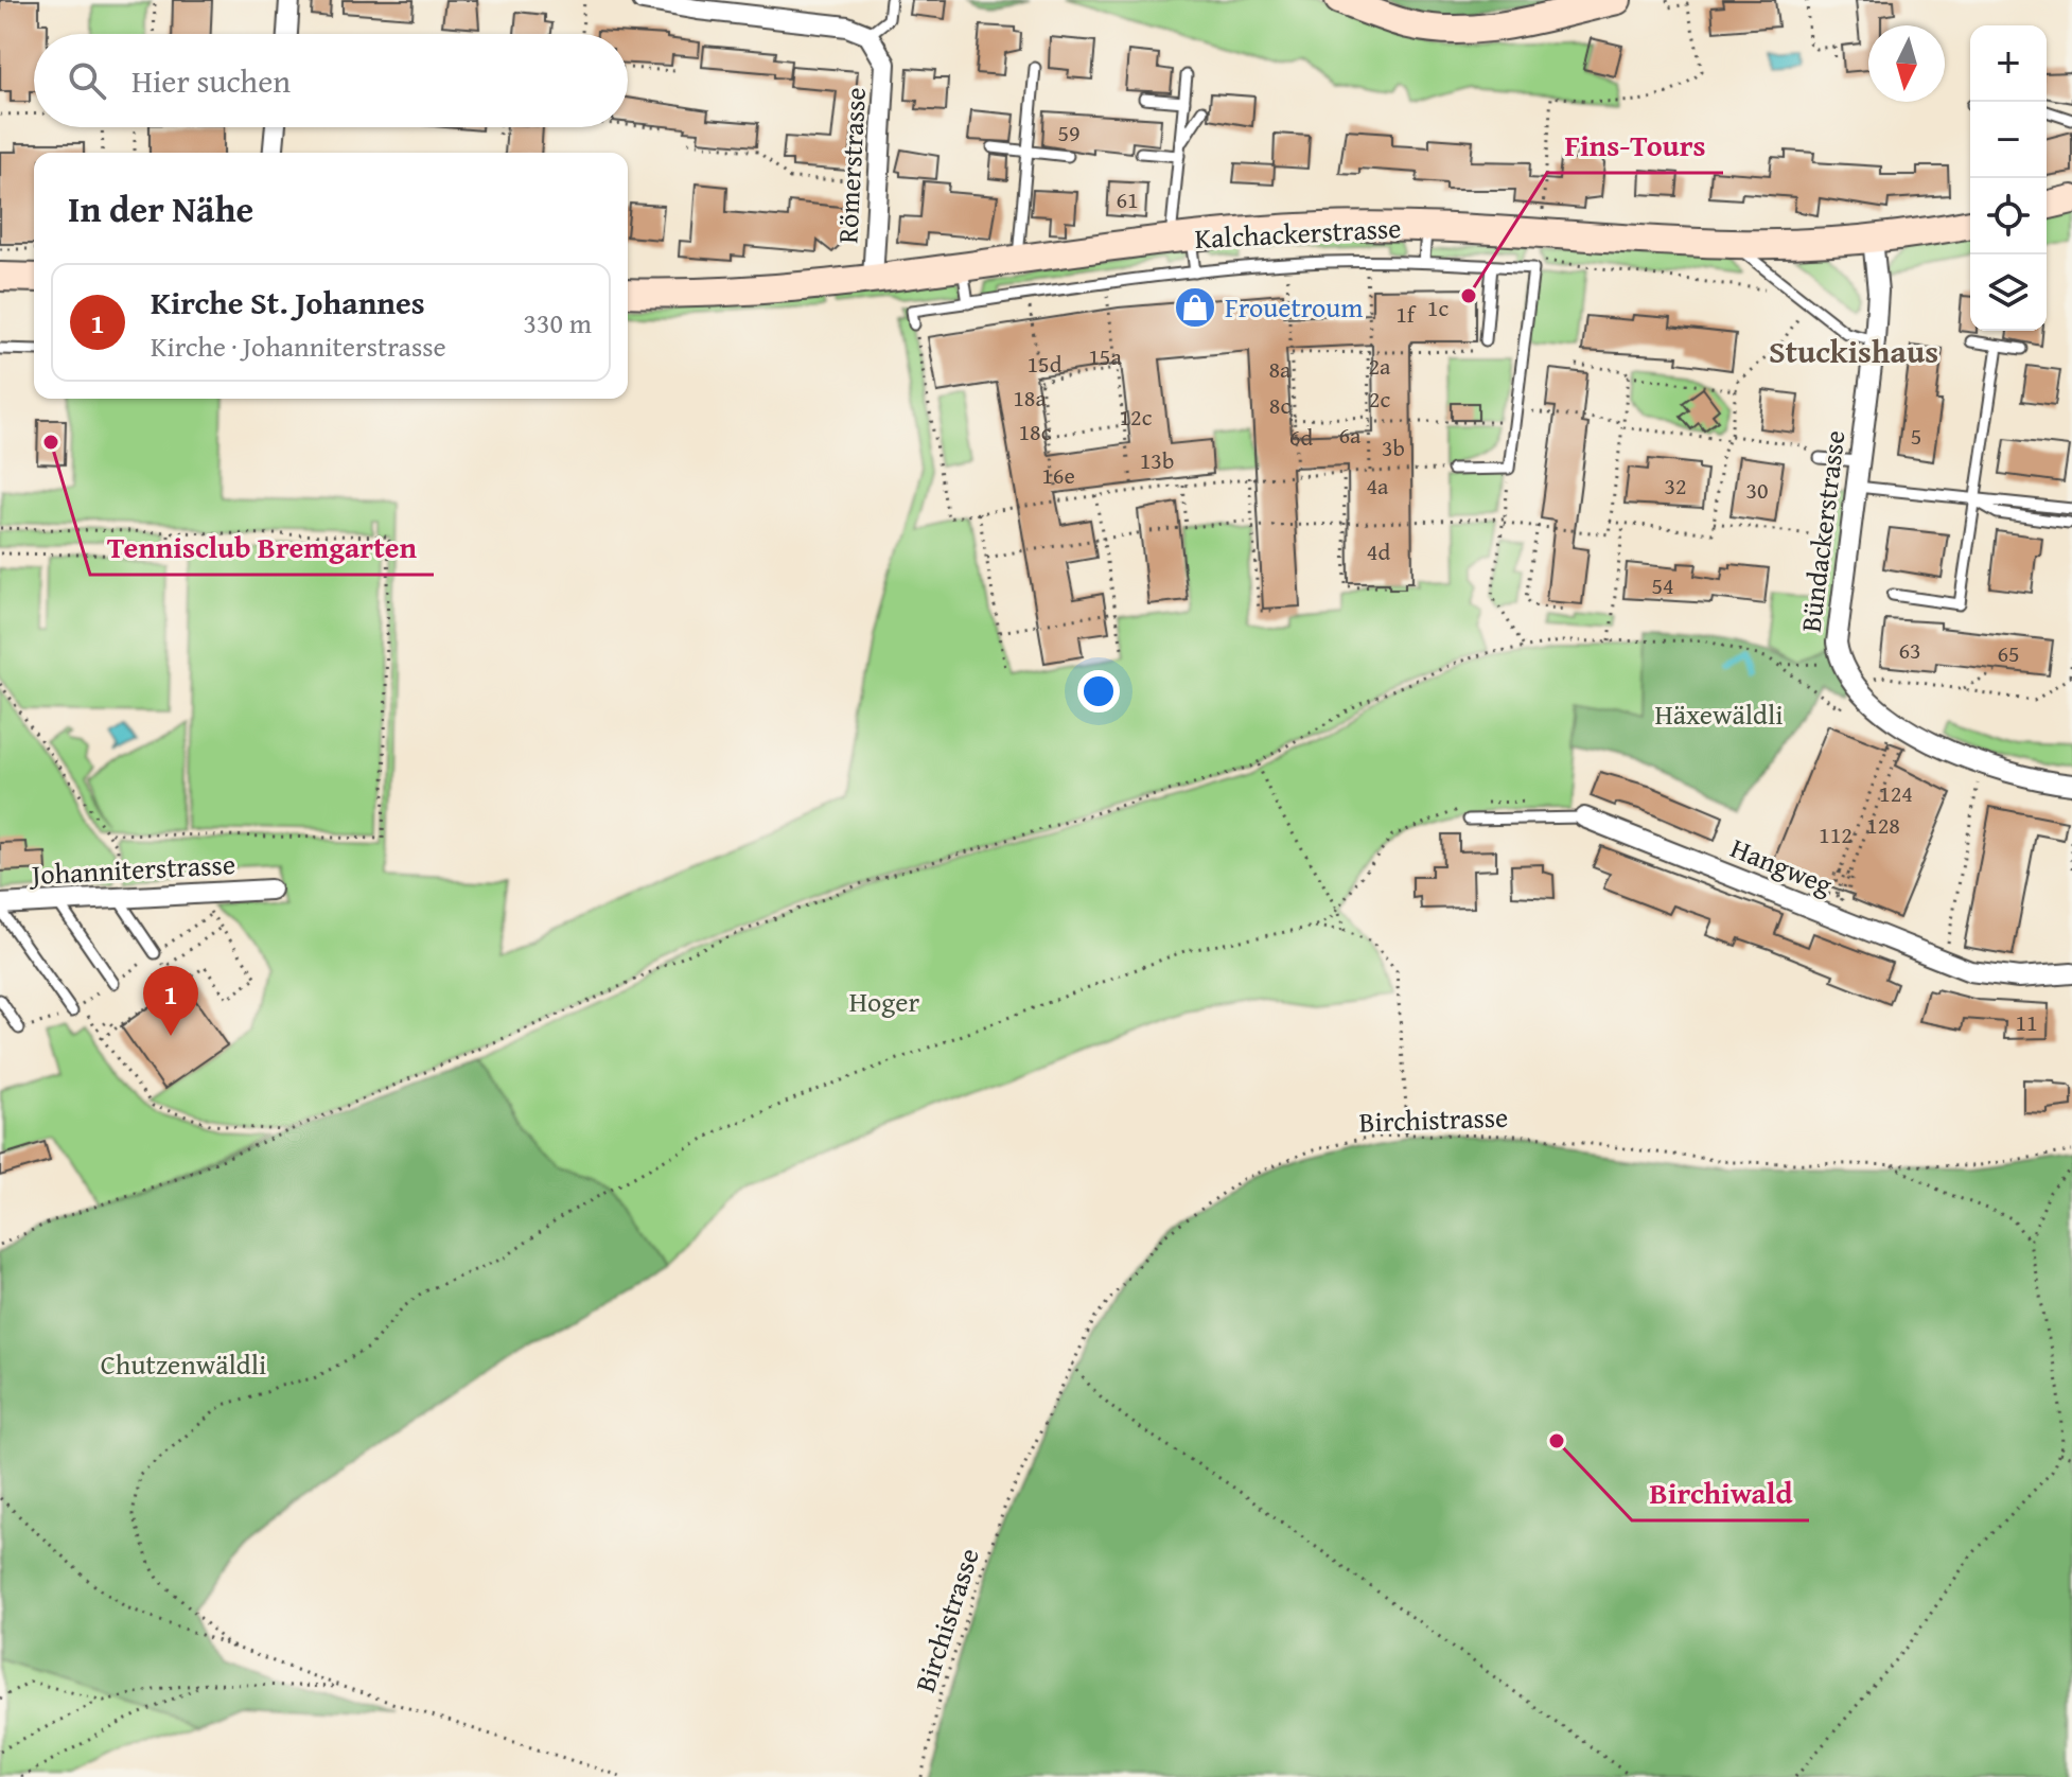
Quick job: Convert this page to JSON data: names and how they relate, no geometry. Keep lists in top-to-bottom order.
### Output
{
  "streets": {
    "street": [
      "Römerstrasse",
      "Kalchackerstrasse",
      "Bündackerstrasse",
      "Hangweg",
      "Johanniterstrasse"
    ],
    "path": ["Birchistrasse"]
  },
  "crossings": [
    ["Römerstrasse", "Kalchackerstrasse"],
    ["Kalchackerstrasse", "Bündackerstrasse"]
  ],
  "districts": ["Stuckishaus"],
  "parks": ["Häxewäldli", "Hoger", "Chutzenwäldli"],
  "places": {
    "other": ["Fins-Tours", "Tennisclub Bremgarten", "Birchiwald"],
    "shop": ["Frouetroum"]
  },
  "house_numbers": [
    "59",
    "61",
    "1c",
    "1f",
    "15a",
    "15d",
    "2a",
    "8a",
    "18a",
    "2c",
    "8c",
    "12c",
    "18c",
    "6a",
    "5",
    "6d",
    "3b",
    "13b",
    "16e",
    "4a",
    "32",
    "30",
    "4d",
    "54",
    "63",
    "65",
    "124",
    "128",
    "112",
    "11"
  ],
  "north": "bottom",
  "page": {
    "map_buttons": ["+", "−"],
    "search": "Hier suchen",
    "heading": "In der Nähe",
    "list": [
      {
        "mark": "1",
        "name": "Kirche St. Johannes",
        "note": "Kirche · Johanniterstrasse",
        "value": "330 m"
      }
    ],
    "pins": "1"
  }
}
